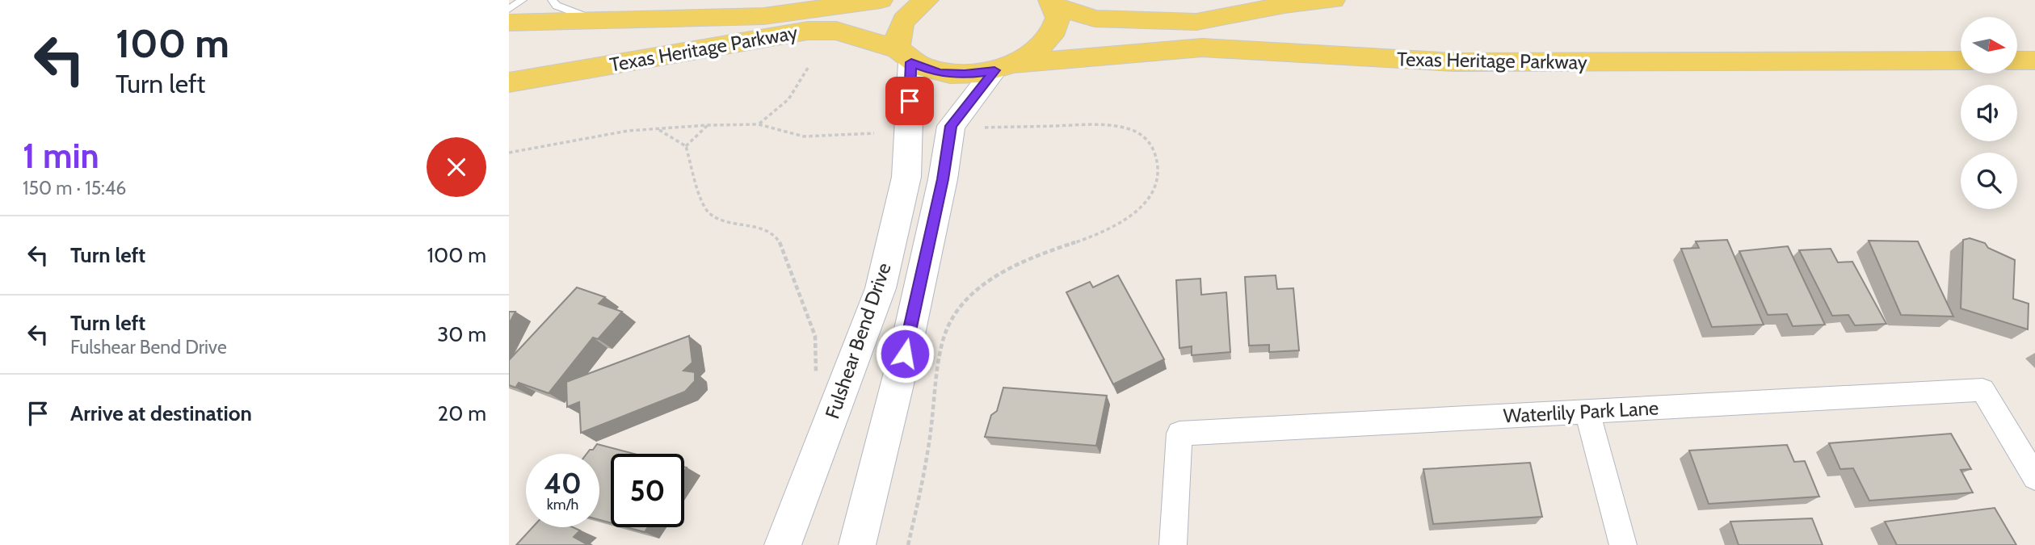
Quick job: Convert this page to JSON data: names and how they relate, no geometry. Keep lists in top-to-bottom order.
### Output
{
  "streets": {
    "main road": ["Texas Heritage Parkway", "Fulshear Bend Drive"],
    "street": ["Waterlily Park Lane"]
  },
  "crossings": [
    ["Texas Heritage Parkway", "Fulshear Bend Drive"]
  ],
  "north": "right",
  "page": {
    "turn": ["100 m", "Turn left"],
    "heading": ["1 min", "150 m · 15:46"],
    "list": [
      {
        "name": "Turn left",
        "value": "100 m"
      },
      {
        "name": "Turn left",
        "note": "Fulshear Bend Drive",
        "value": "30 m"
      },
      {
        "name": "Arrive at destination",
        "value": "20 m"
      }
    ],
    "speed": "40 km/h",
    "limit": "50"
  }
}
